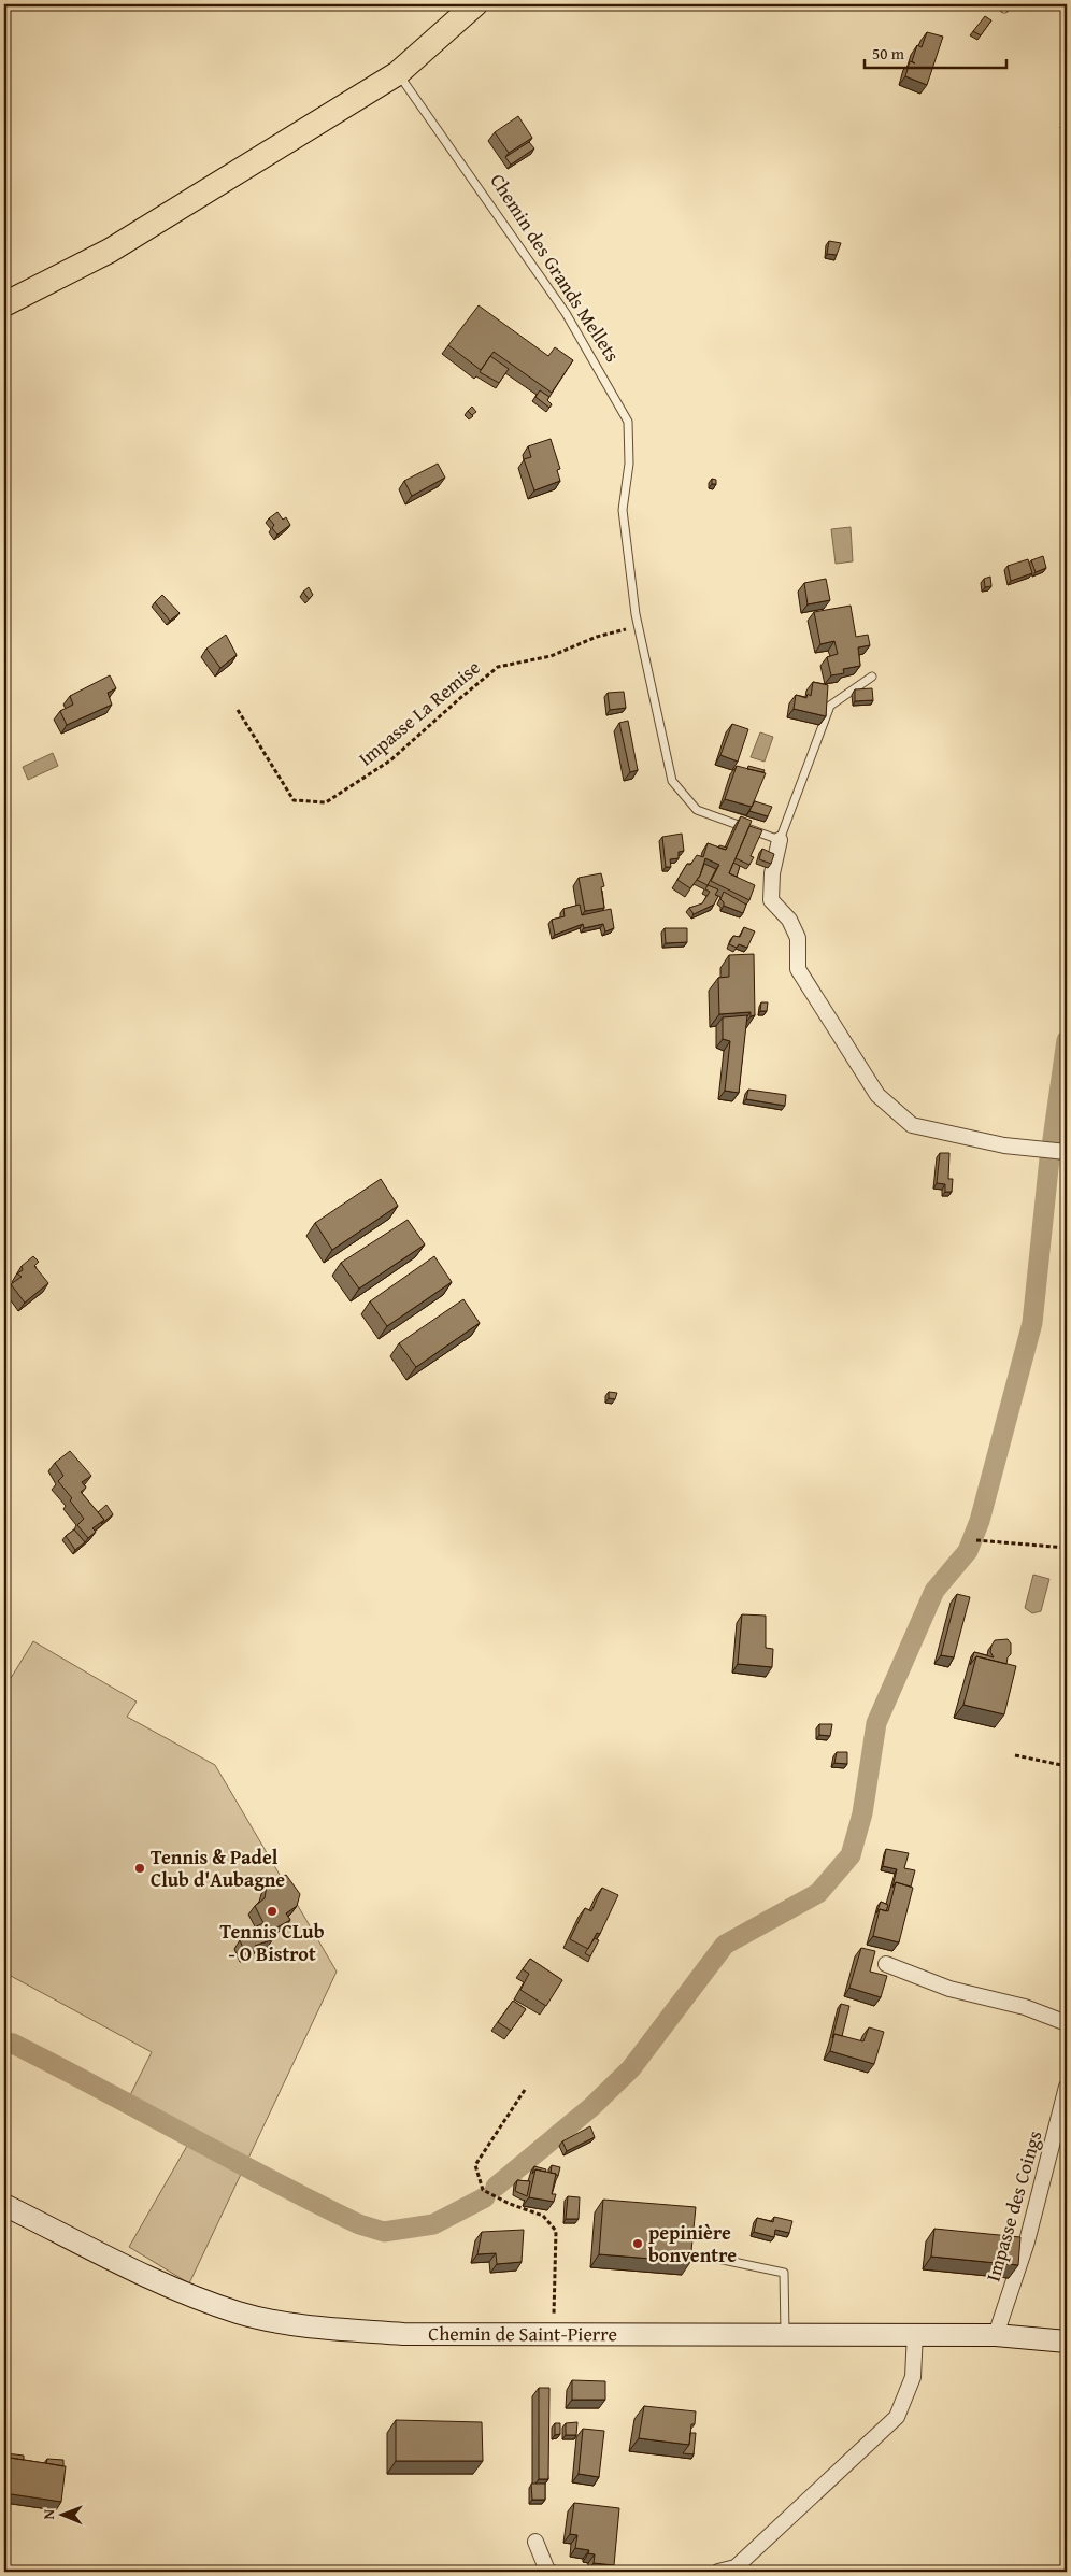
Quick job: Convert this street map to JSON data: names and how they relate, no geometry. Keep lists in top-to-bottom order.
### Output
{
  "streets": {
    "main road": ["Chemin de Saint-Pierre"],
    "street": ["Impasse des Coings"],
    "lane": ["Chemin des Grands Mellets"],
    "path": ["Impasse La Remise"]
  },
  "crossings": [
    ["Chemin des Grands Mellets", "Impasse La Remise"],
    ["Impasse des Coings", "Chemin de Saint-Pierre"]
  ],
  "places": ["Tennis & Padel Club d'Aubagne", "Tennis CLub - O Bistrot", "pepinière bonventre"],
  "scale_bar": "50 m",
  "north": "left"
}
